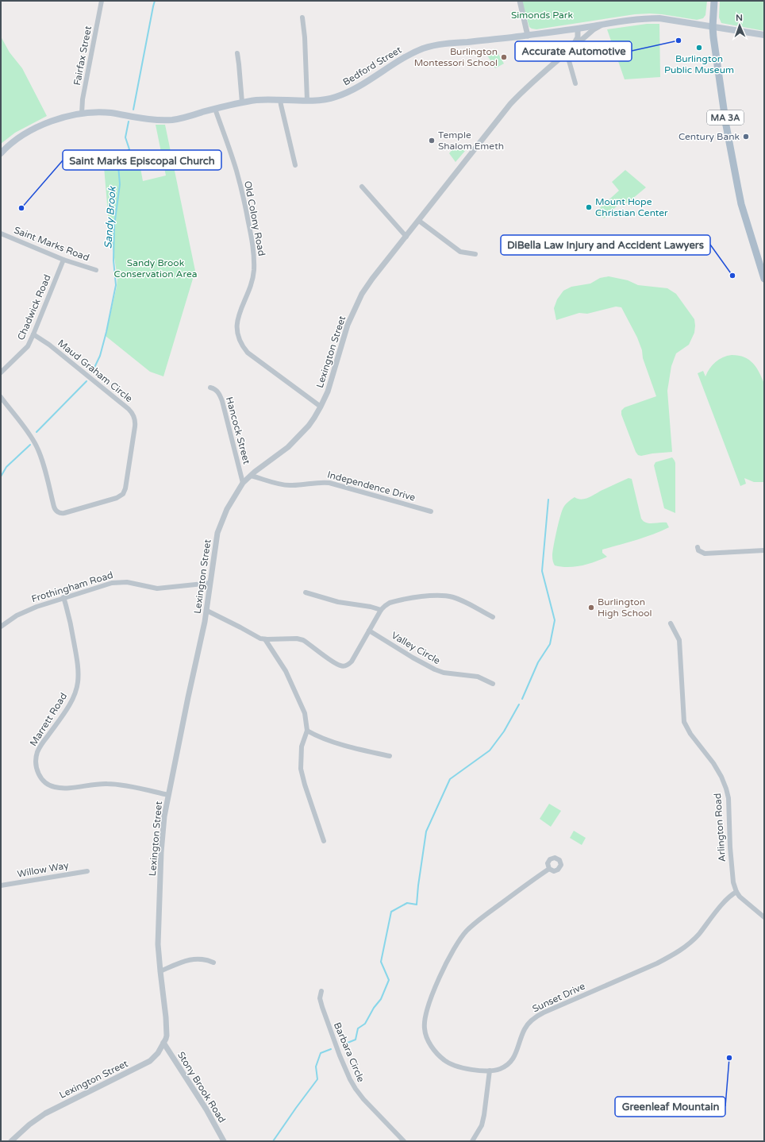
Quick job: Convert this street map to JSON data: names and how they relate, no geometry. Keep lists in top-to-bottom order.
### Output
{
  "streets": {
    "main road": ["Bedford Street", "MA 3A"],
    "street": [
      "Fairfax Street",
      "Old Colony Road",
      "Saint Marks Road",
      "Chadwick Road",
      "Lexington Street",
      "Maud Graham Circle",
      "Hancock Street",
      "Independence Drive",
      "Frothingham Road",
      "Valley Circle",
      "Marrett Road",
      "Arlington Road",
      "Willow Way",
      "Sunset Drive",
      "Barbara Circle",
      "Stony Brook Road"
    ]
  },
  "crossings": [
    ["Fairfax Street", "Bedford Street"],
    ["Bedford Street", "MA 3A"],
    ["Bedford Street", "Old Colony Road"],
    ["Bedford Street", "Lexington Street"],
    ["Old Colony Road", "Lexington Street"],
    ["Saint Marks Road", "Chadwick Road"],
    ["Chadwick Road", "Maud Graham Circle"],
    ["Lexington Street", "Hancock Street"],
    ["Lexington Street", "Independence Drive"],
    ["Lexington Street", "Frothingham Road"],
    ["Lexington Street", "Marrett Road"],
    ["Lexington Street", "Stony Brook Road"],
    ["Frothingham Road", "Marrett Road"],
    ["Arlington Road", "Sunset Drive"]
  ],
  "water": ["Sandy Brook"],
  "parks": ["Simonds Park", "Sandy Brook Conservation Area"],
  "places": [
    "Accurate Automotive",
    "Burlington Public Museum",
    "Burlington Montessori School",
    "Century Bank",
    "Temple Shalom Emeth",
    "Mount Hope Christian Center",
    "Saint Marks Episcopal Church",
    "DiBella Law Injury and Accident Lawyers",
    "Burlington High School",
    "Greenleaf Mountain"
  ],
  "north": "top"
}
